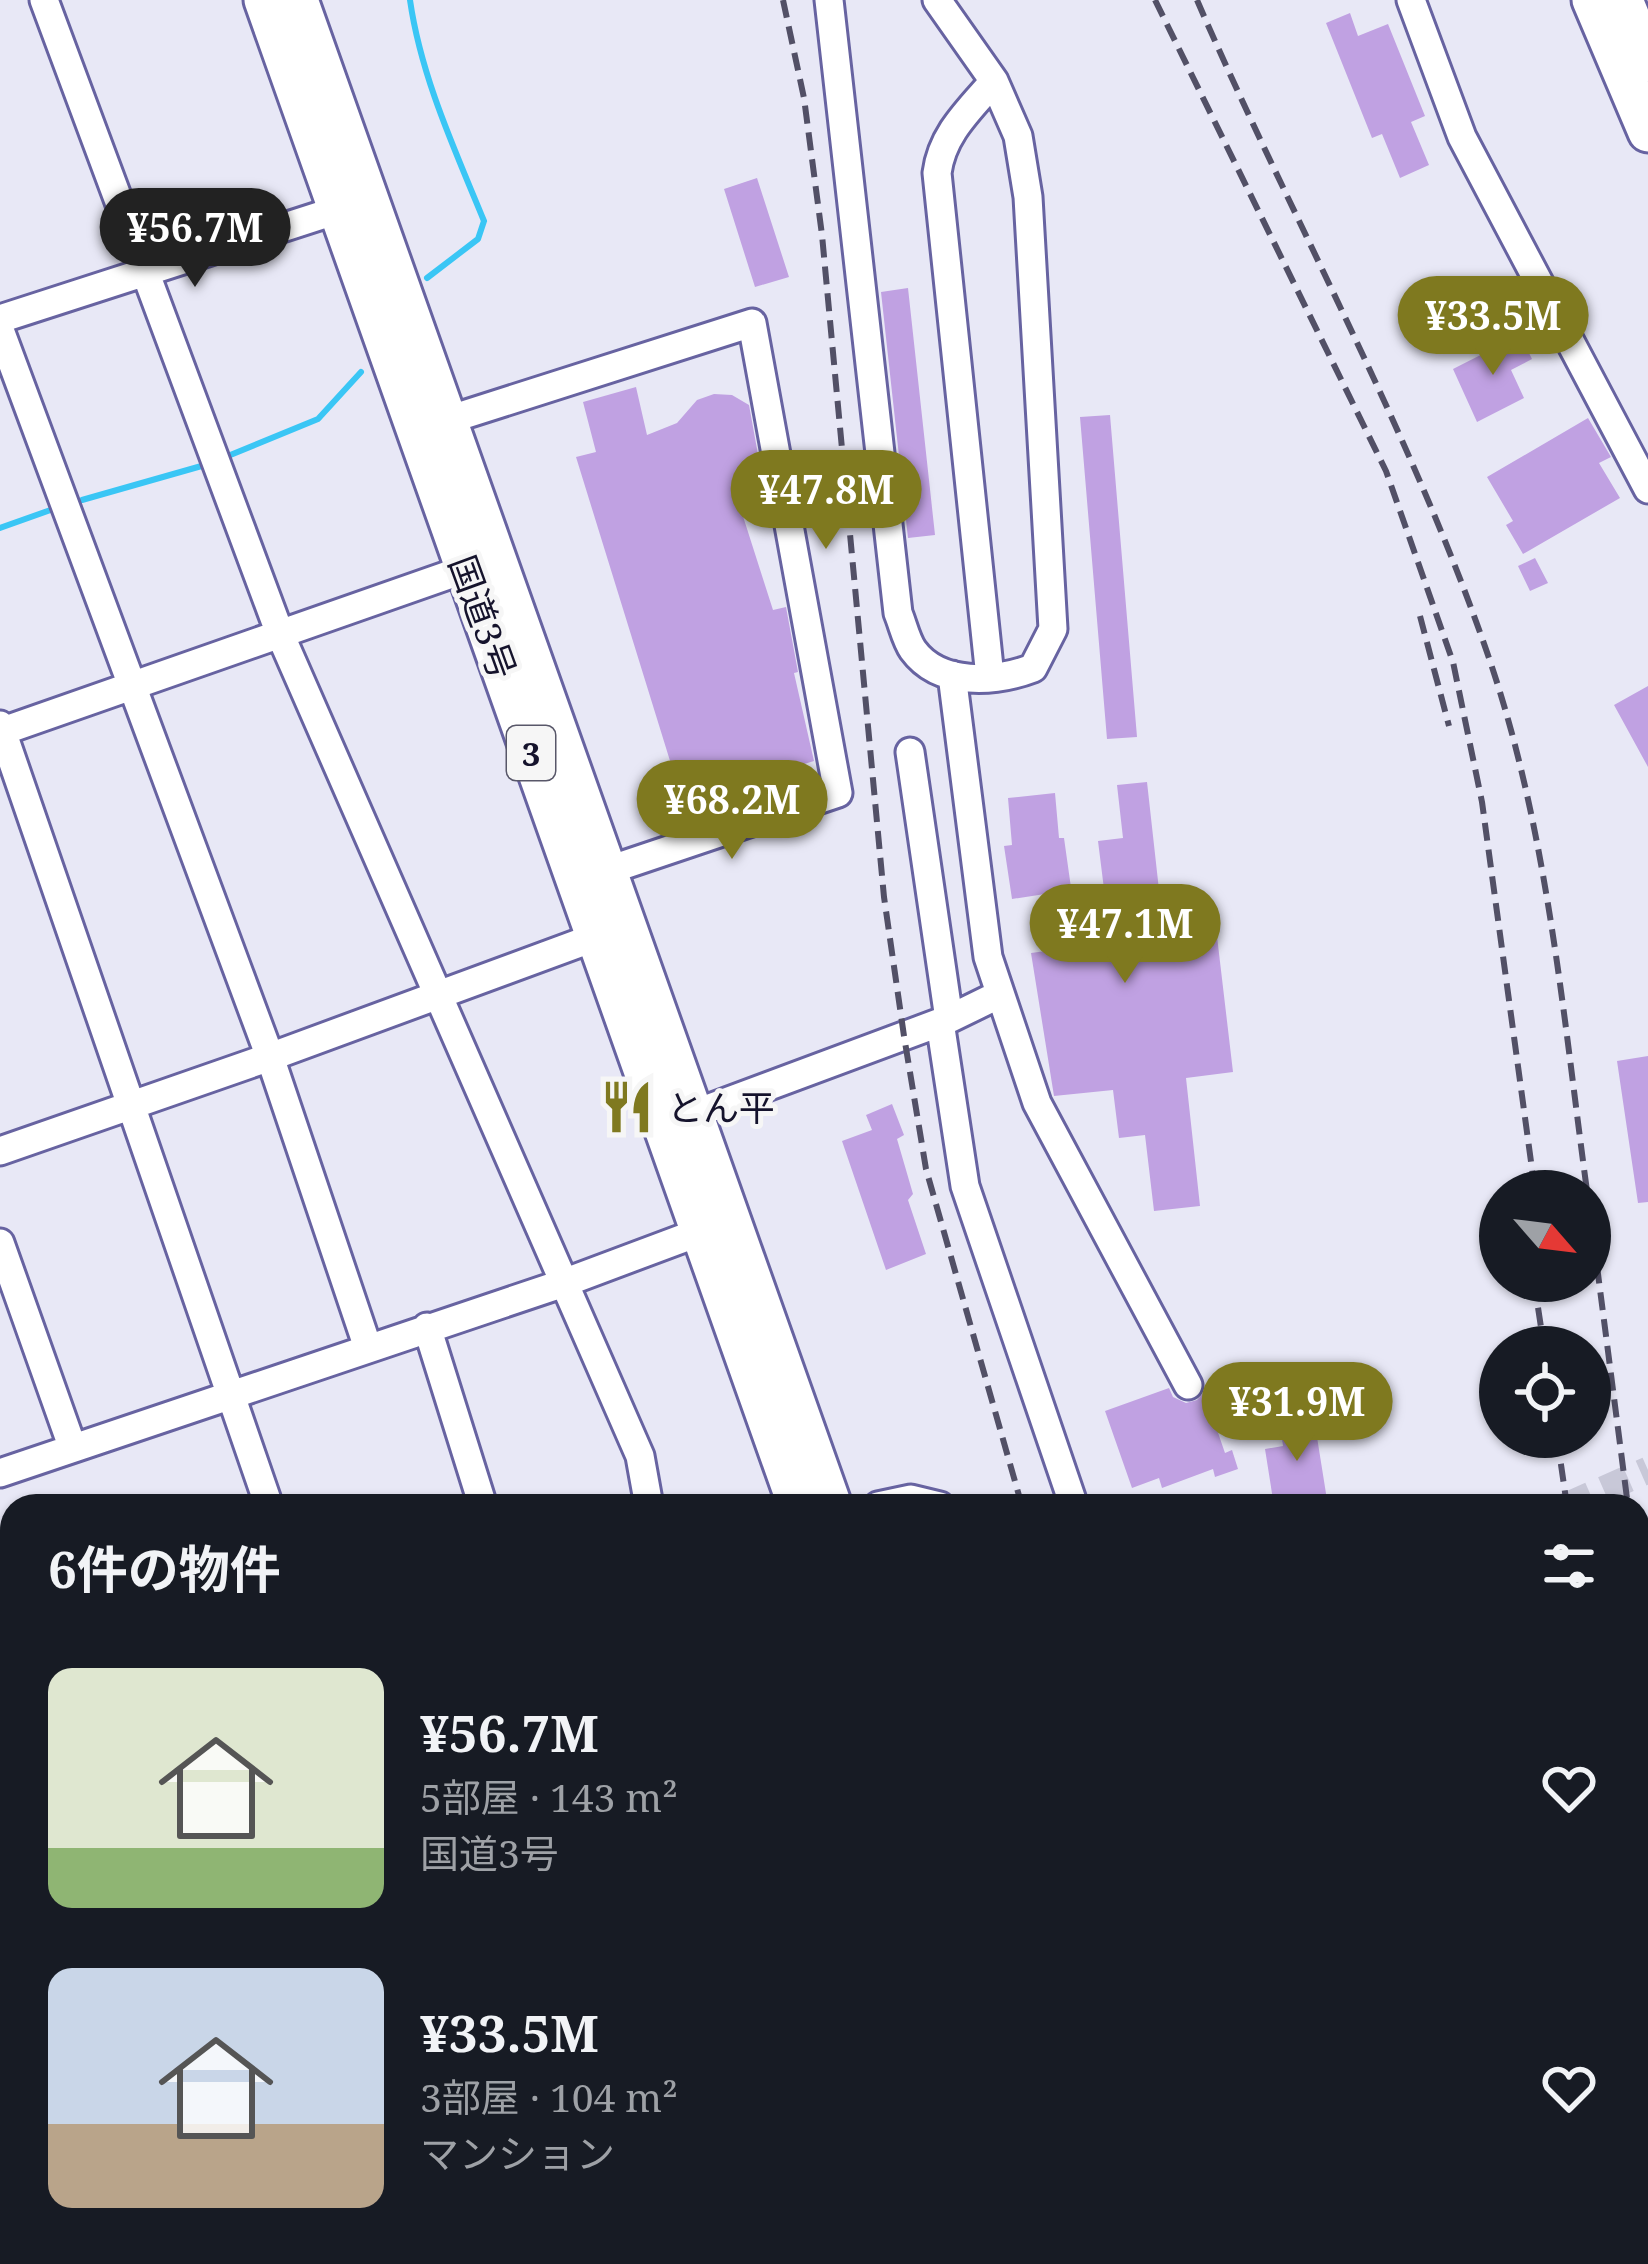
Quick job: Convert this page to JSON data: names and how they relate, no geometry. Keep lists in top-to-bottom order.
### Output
{
  "streets": {
    "highway": ["国道3号", "3"]
  },
  "places": {
    "restaurant": ["とん平"]
  },
  "north": "bottom right",
  "page": {
    "price": [
      "¥56.7M",
      "¥33.5M",
      "¥47.8M",
      "¥68.2M",
      "¥47.1M",
      "¥31.9M"
    ],
    "heading": "6件の物件",
    "list": [
      {
        "name": "¥56.7M",
        "note": "5部屋 · 143 m² · 国道3号"
      },
      {
        "name": "¥33.5M",
        "note": "3部屋 · 104 m² · マンション"
      }
    ]
  }
}
